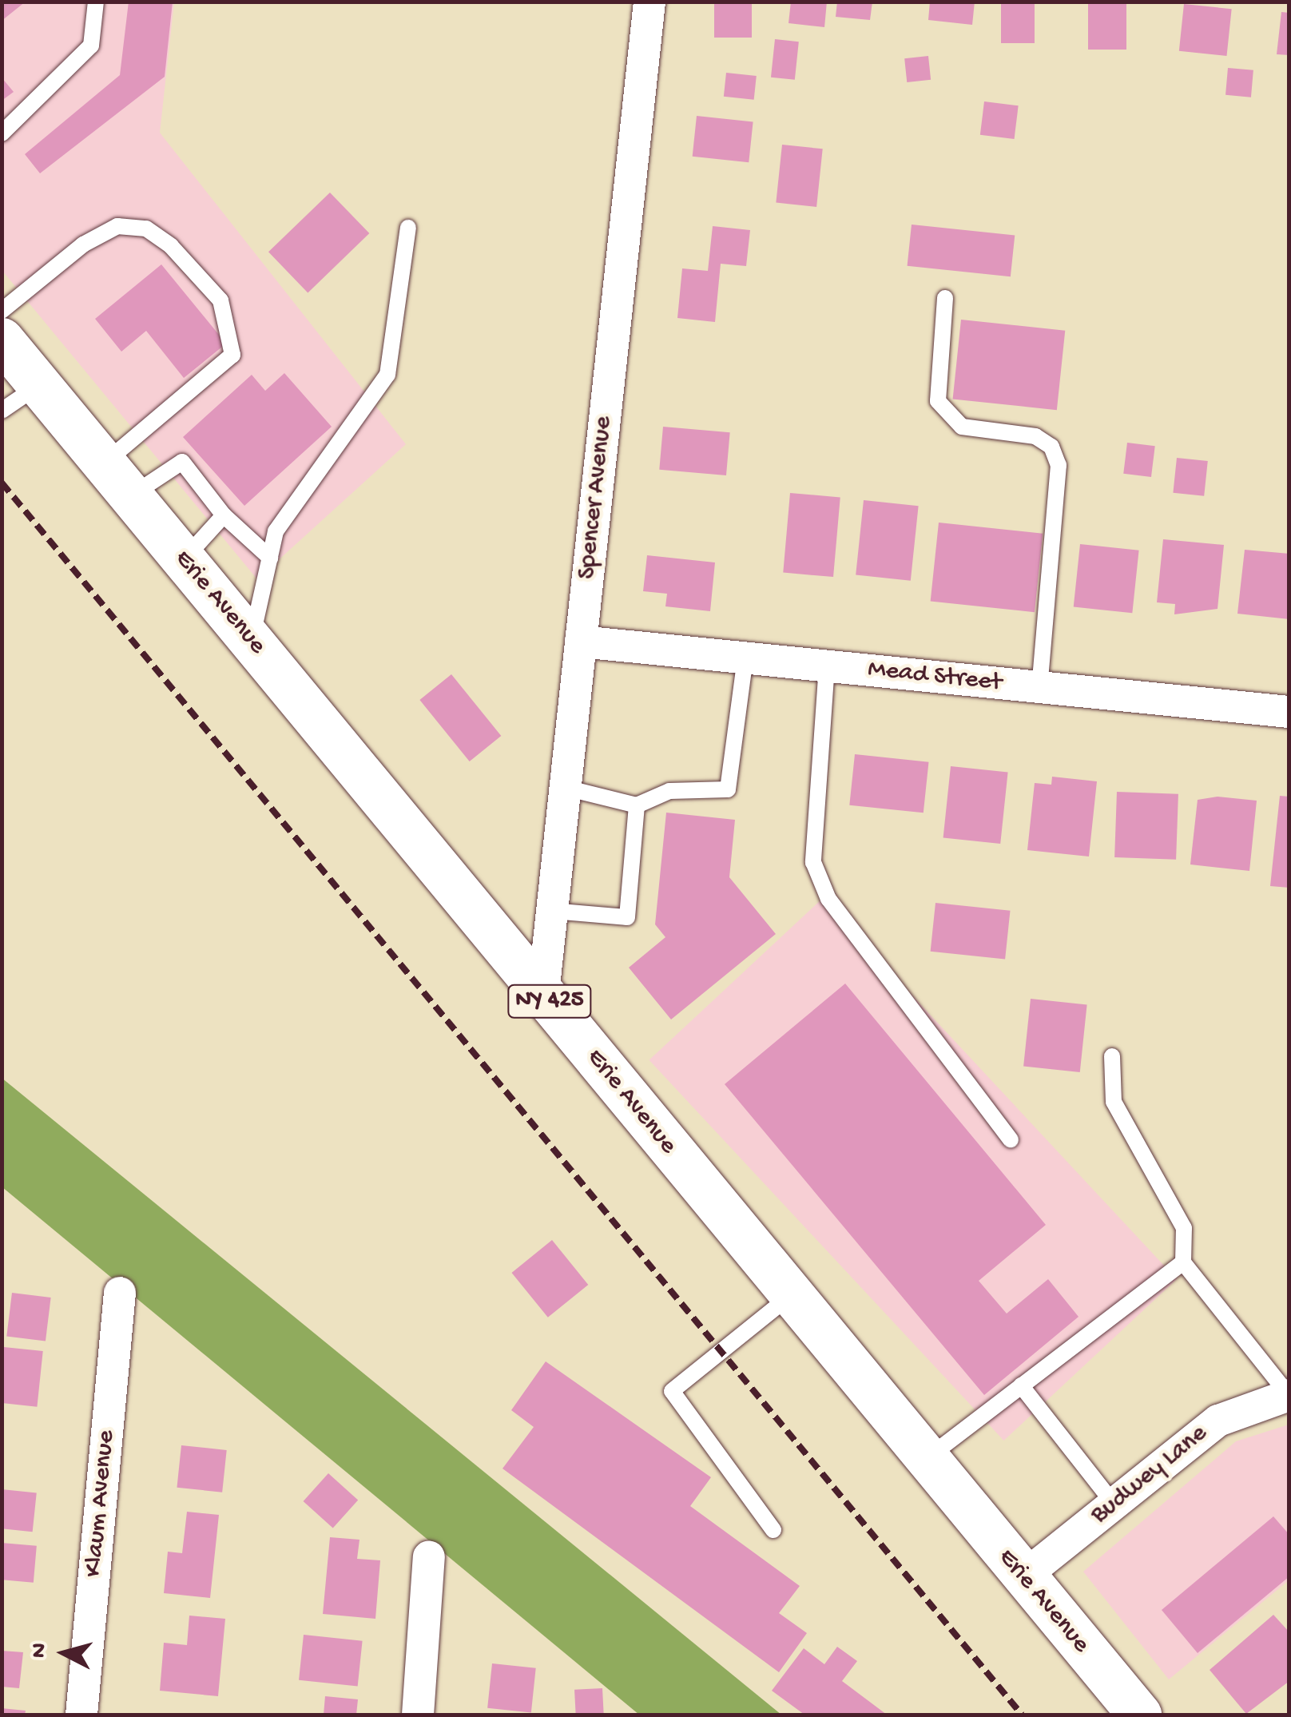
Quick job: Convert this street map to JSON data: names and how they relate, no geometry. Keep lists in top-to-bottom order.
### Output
{
  "streets": {
    "main road": ["Erie Avenue", "NY 425"],
    "street": [
      "Spencer Avenue",
      "Mead Street",
      "Budwey Lane",
      "Klaum Avenue"
    ]
  },
  "crossings": [
    ["Spencer Avenue", "Erie Avenue"],
    ["Spencer Avenue", "Mead Street"],
    ["Erie Avenue", "Budwey Lane"]
  ],
  "north": "left"
}
